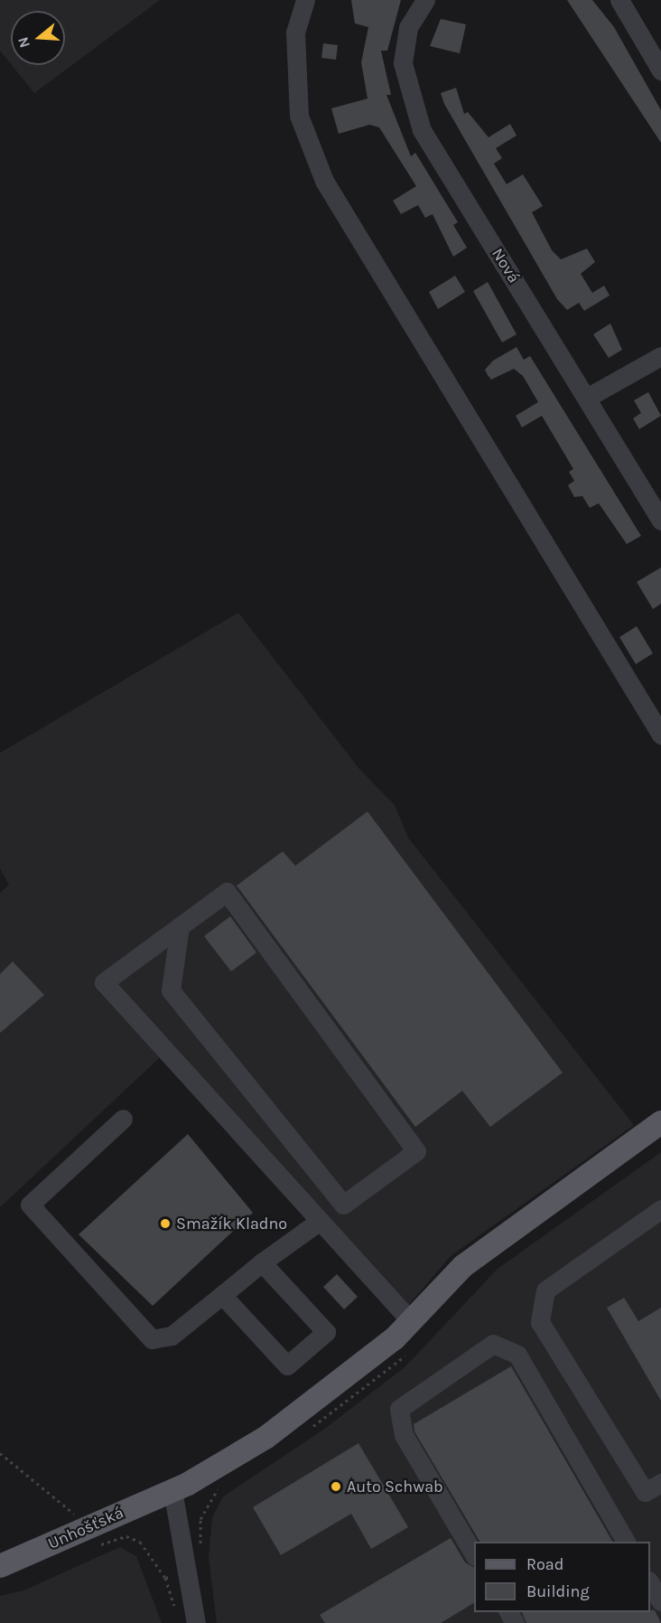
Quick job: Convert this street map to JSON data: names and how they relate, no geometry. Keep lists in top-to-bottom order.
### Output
{
  "streets": {
    "main road": ["Unhošťská"],
    "street": ["Nová"]
  },
  "places": ["Smažík Kladno", "Auto Schwab"],
  "legend": ["Road", "Building"],
  "north": "left"
}
